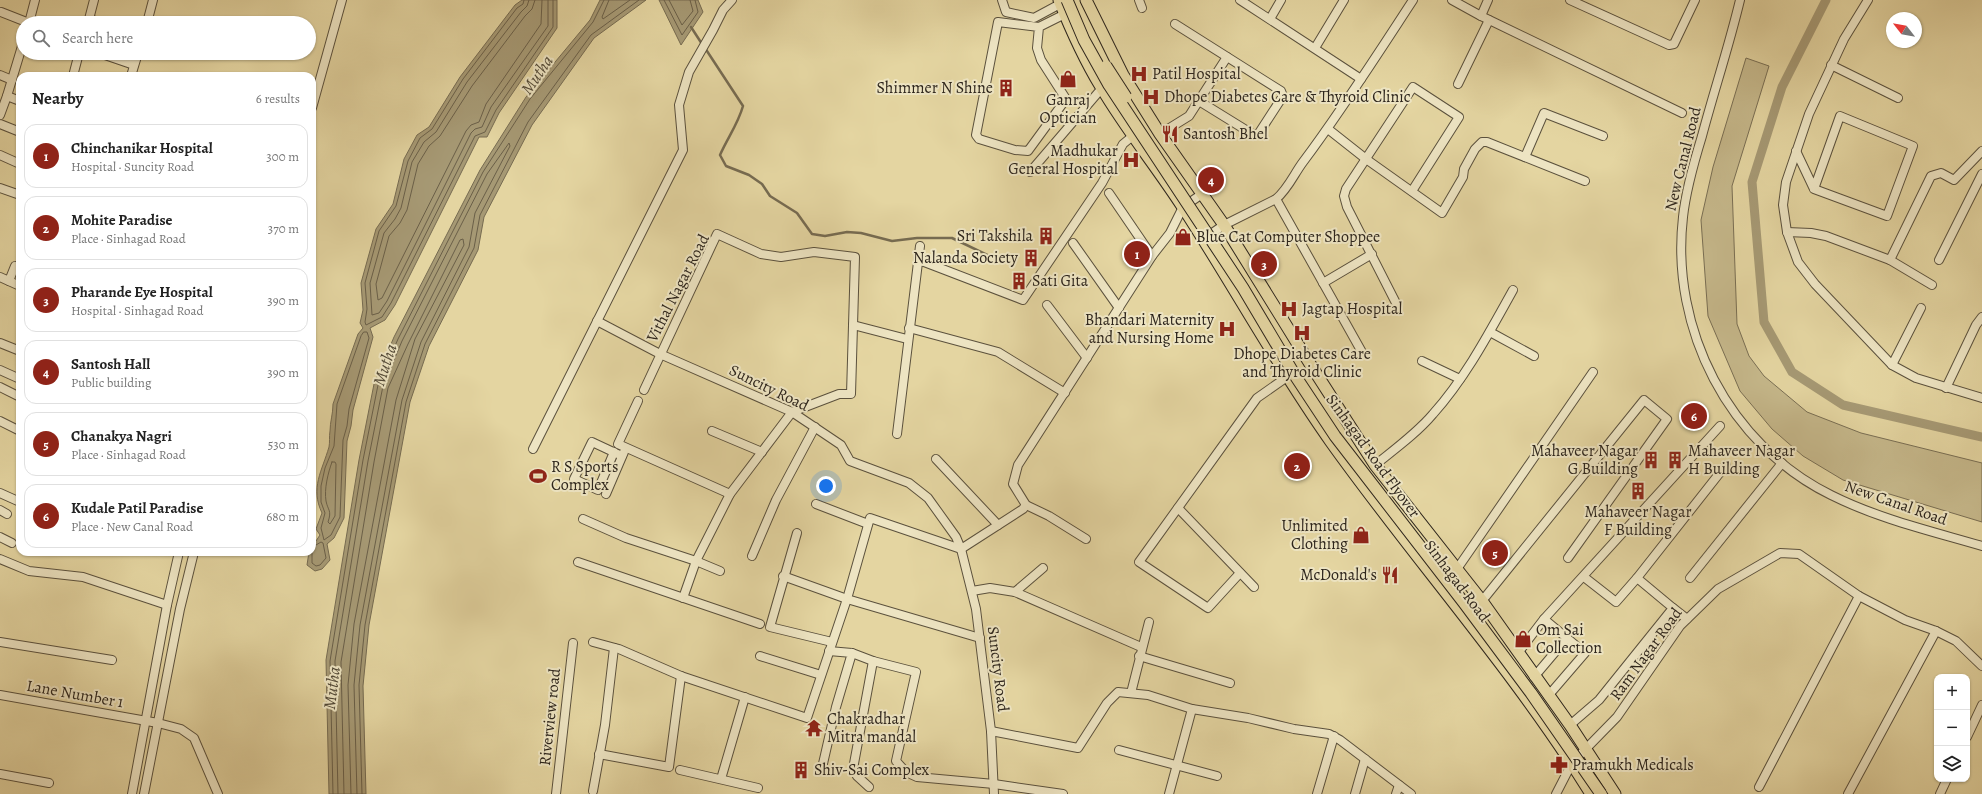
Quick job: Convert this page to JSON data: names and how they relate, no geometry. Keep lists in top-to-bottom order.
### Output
{
  "streets": {
    "main road": ["Sinhagad Road Flyover", "Sinhagad Road"],
    "street": [
      "New Canal Road",
      "Vithal Nagar Road",
      "Suncity Road",
      "Ram Nagar Road",
      "Lane Number 1",
      "Riverview road"
    ]
  },
  "crossings": [
    ["Vithal Nagar Road", "Suncity Road"],
    ["Sinhagad Road Flyover", "Sinhagad Road"],
    ["Sinhagad Road", "Ram Nagar Road"]
  ],
  "water": ["Mutha"],
  "places": {
    "hospital": [
      "Patil Hospital",
      "Dhope Diabetes Care & Thyroid Clinic",
      "Madhukar General Hospital",
      "Jagtap Hospital",
      "Bhandari Maternity and Nursing Home",
      "Dhope Diabetes Care and Thyroid Clinic"
    ],
    "shop": [
      "Ganraj Optician",
      "Blue Cat Computer Shoppee",
      "Unlimited Clothing",
      "Om Sai Collection"
    ],
    "building": [
      "Shimmer N Shine",
      "Sri Takshila",
      "Nalanda Society",
      "Sati Gita",
      "Mahaveer Nagar G Building",
      "Mahaveer Nagar H Building",
      "Mahaveer Nagar F Building",
      "Shiv-Sai Complex"
    ],
    "restaurant": ["Santosh Bhel", "McDonald's"],
    "sports": ["R S Sports Complex"],
    "temple": ["Chakradhar Mitra mandal"],
    "pharmacy": ["Pramukh Medicals"]
  },
  "north": "top left",
  "page": {
    "search": "Search here",
    "heading": ["Nearby", "6 results"],
    "list": [
      {
        "mark": "1",
        "name": "Chinchanikar Hospital",
        "note": "Hospital · Suncity Road",
        "value": "300 m"
      },
      {
        "mark": "2",
        "name": "Mohite Paradise",
        "note": "Place · Sinhagad Road",
        "value": "370 m"
      },
      {
        "mark": "3",
        "name": "Pharande Eye Hospital",
        "note": "Hospital · Sinhagad Road",
        "value": "390 m"
      },
      {
        "mark": "4",
        "name": "Santosh Hall",
        "note": "Public building",
        "value": "390 m"
      },
      {
        "mark": "5",
        "name": "Chanakya Nagri",
        "note": "Place · Sinhagad Road",
        "value": "530 m"
      },
      {
        "mark": "6",
        "name": "Kudale Patil Paradise",
        "note": "Place · New Canal Road",
        "value": "680 m"
      }
    ],
    "pins": [
      "4",
      "1",
      "3",
      "6",
      "2",
      "5"
    ],
    "map_buttons": ["+", "−"]
  }
}
